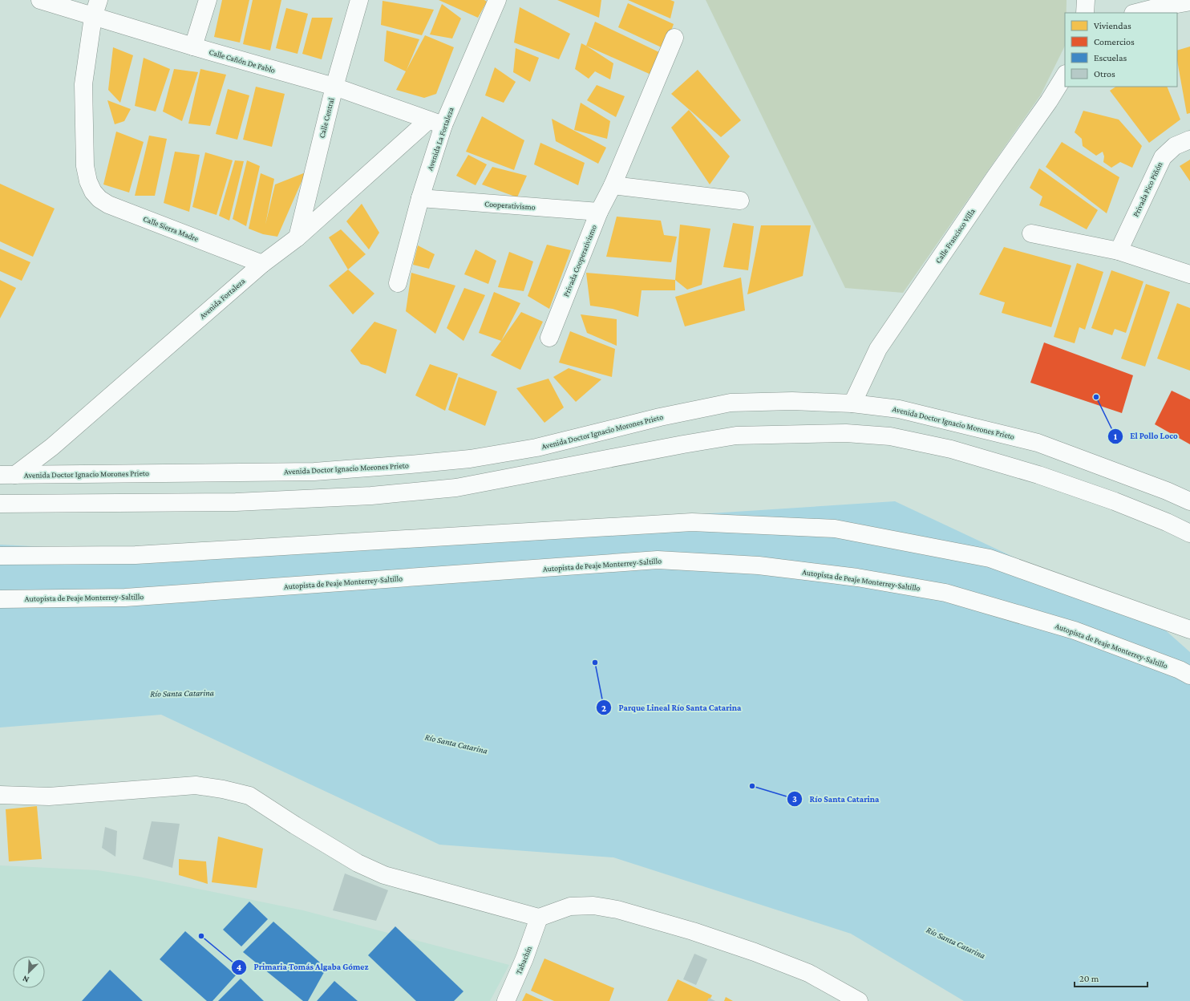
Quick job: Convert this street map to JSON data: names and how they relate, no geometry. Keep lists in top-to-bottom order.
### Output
{
  "streets": {
    "main road": [
      "Calle Cañón De Pablo",
      "Calle Central",
      "Avenida La Fortaleza",
      "Privada Pico Piñón",
      "Cooperativismo",
      "Calle Sierra Madre",
      "Calle Francisco Villa",
      "Privada Cooperativismo",
      "Avenida Fortaleza",
      "Avenida Doctor Ignacio Morones Prieto",
      "Autopista de Peaje Monterrey-Saltillo",
      "Tabachín"
    ]
  },
  "crossings": [
    ["Calle Cañón De Pablo", "Calle Central"],
    ["Calle Cañón De Pablo", "Avenida La Fortaleza"],
    ["Calle Cañón De Pablo", "Calle Sierra Madre"],
    ["Calle Cañón De Pablo", "Avenida Fortaleza"],
    ["Calle Central", "Avenida Fortaleza"],
    ["Avenida La Fortaleza", "Cooperativismo"],
    ["Avenida La Fortaleza", "Avenida Fortaleza"],
    ["Cooperativismo", "Privada Cooperativismo"],
    ["Calle Sierra Madre", "Avenida Fortaleza"],
    ["Calle Francisco Villa", "Avenida Doctor Ignacio Morones Prieto"],
    ["Avenida Fortaleza", "Avenida Doctor Ignacio Morones Prieto"]
  ],
  "water": ["Río Santa Catarina"],
  "places": [
    "El Pollo Loco",
    "Parque Lineal Río Santa Catarina",
    "Río Santa Catarina",
    "Primaria Tomás Algaba Gómez"
  ],
  "legend": [
    "Viviendas",
    "Comercios",
    "Escuelas",
    "Otros"
  ],
  "scale_bar": "20 m",
  "north": "bottom left"
}
